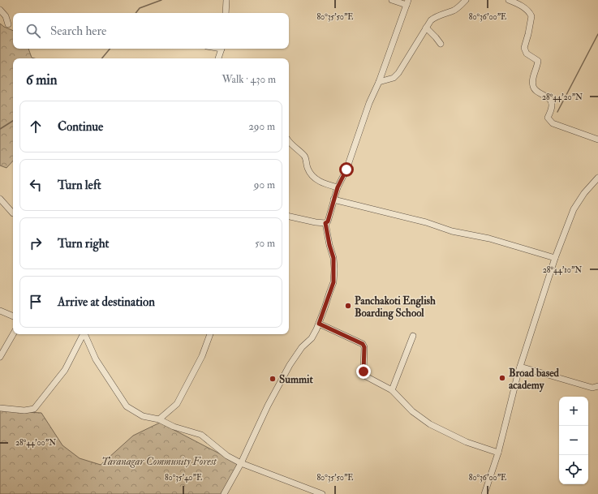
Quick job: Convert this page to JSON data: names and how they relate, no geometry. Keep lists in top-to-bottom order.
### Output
{
  "parks": ["Taranagar Community Forest"],
  "places": ["Panchakoti English Boarding School", "Broad based academy", "Summit"],
  "page": {
    "search": "Search here",
    "heading": ["6 min", "Walk · 430 m"],
    "list": [
      ["Continue", "290 m"],
      ["Turn left", "90 m"],
      ["Turn right", "50 m"],
      "Arrive at destination"
    ],
    "map_buttons": ["+", "−"]
  },
  "coordinates": [
    "80°35'50\"E",
    "80°36'00\"E",
    "28°44'20\"N",
    "28°44'10\"N",
    "28°44'00\"N",
    "80°35'40\"E"
  ]
}
